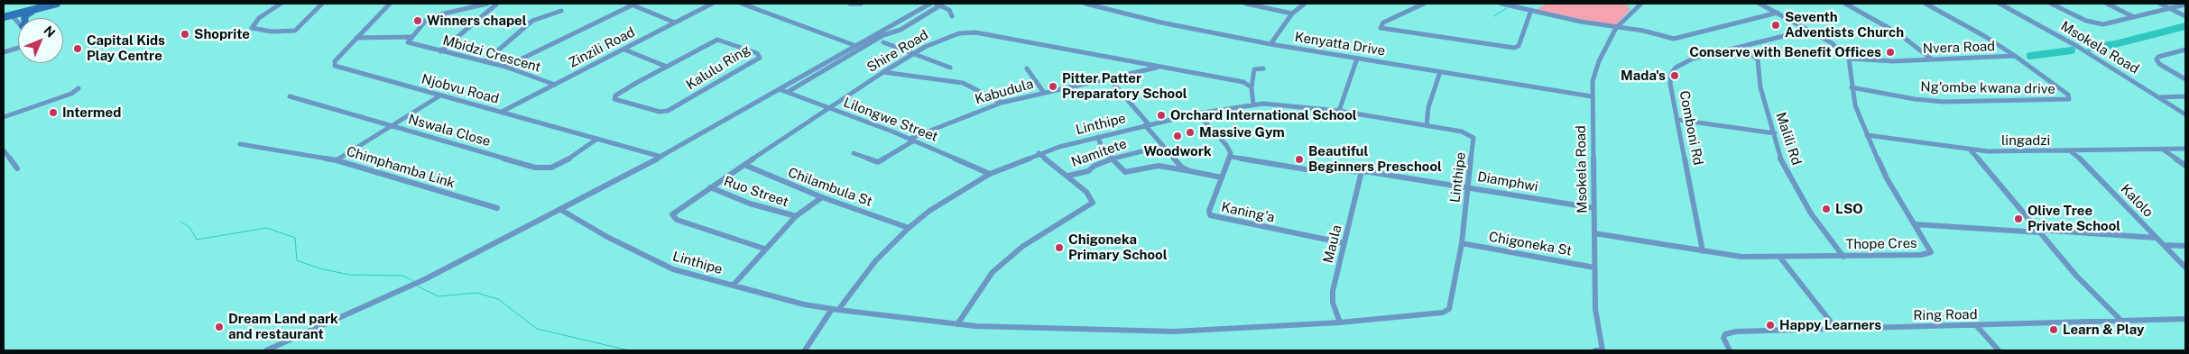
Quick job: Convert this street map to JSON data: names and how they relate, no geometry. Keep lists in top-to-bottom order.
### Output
{
  "streets": {
    "street": [
      "Kenyatta Drive",
      "Zinzili Road",
      "Nvera Road",
      "Msokela Road",
      "Shire Road",
      "Mbidzi Crescent",
      "Kalulu Ring",
      "Ng'ombe kwana drive",
      "Njobvu Road",
      "Kabudula",
      "Lilongwe Street",
      "Linthipe",
      "Comboni Rd",
      "Nswala Close",
      "Malili Rd",
      "lingadzi",
      "Namitete",
      "Chimphamba Link",
      "Diamphwi",
      "Chilambula St",
      "Ruo Street",
      "Kalolo",
      "Kaning'a",
      "Maula",
      "Chigoneka St",
      "Thope Cres",
      "Ring Road"
    ]
  },
  "crossings": [
    ["Kenyatta Drive", "Msokela Road"],
    ["Zinzili Road", "Mbidzi Crescent"],
    ["Zinzili Road", "Njobvu Road"],
    ["Nvera Road", "Ng'ombe kwana drive"],
    ["Nvera Road", "Thope Cres"],
    ["Msokela Road", "Diamphwi"],
    ["Msokela Road", "Chigoneka St"],
    ["Msokela Road", "Thope Cres"],
    ["Shire Road", "Kabudula"],
    ["Shire Road", "Lilongwe Street"],
    ["Shire Road", "Chilambula St"],
    ["Shire Road", "Ruo Street"],
    ["Ng'ombe kwana drive", "Thope Cres"],
    ["Njobvu Road", "Nswala Close"],
    ["Njobvu Road", "Chimphamba Link"],
    ["Kabudula", "Lilongwe Street"],
    ["Lilongwe Street", "Linthipe"],
    ["Linthipe", "Diamphwi"],
    ["Linthipe", "Chilambula St"],
    ["Linthipe", "Maula"],
    ["Linthipe", "Chigoneka St"],
    ["Comboni Rd", "Malili Rd"],
    ["Comboni Rd", "Thope Cres"],
    ["Nswala Close", "Chimphamba Link"],
    ["Malili Rd", "Thope Cres"],
    ["lingadzi", "Kalolo"],
    ["lingadzi", "Thope Cres"],
    ["Diamphwi", "Kaning'a"],
    ["Diamphwi", "Maula"],
    ["Kaning'a", "Maula"]
  ],
  "places": [
    "Winners chapel",
    "Seventh Adventists Church",
    "Shoprite",
    "Capital Kids Play Centre",
    "Conserve with Benefit Offices",
    "Mada's",
    "Pitter Patter Preparatory School",
    "Intermed",
    "Orchard International School",
    "Massive Gym",
    "Woodwork",
    "Beautiful Beginners Preschool",
    "LSO",
    "Olive Tree Private School",
    "Chigoneka Primary School",
    "Happy Learners",
    "Dream Land park and restaurant",
    "Learn & Play"
  ],
  "north": "top right"
}
